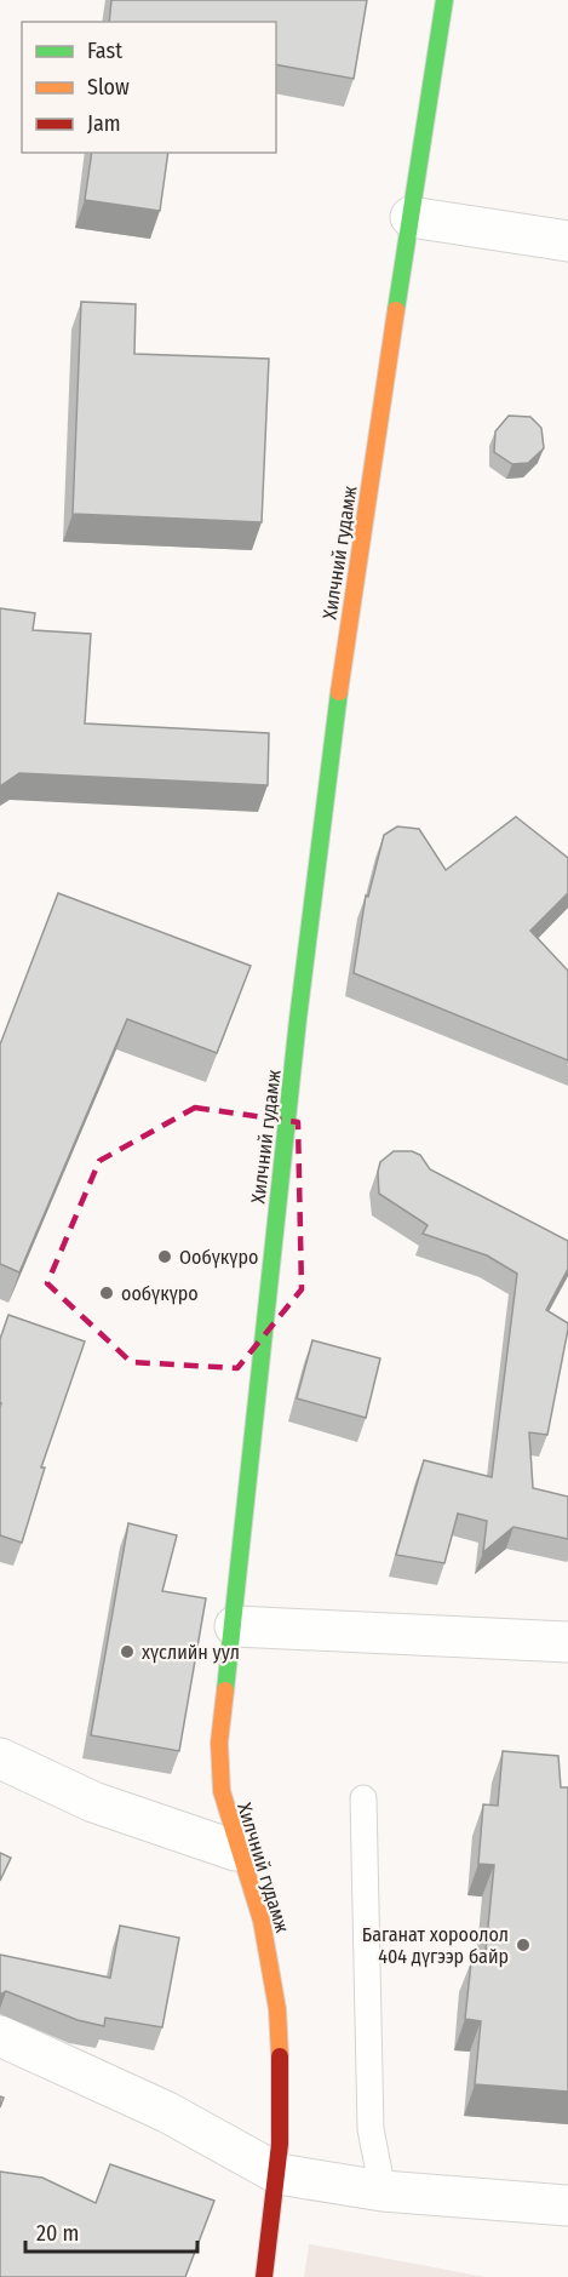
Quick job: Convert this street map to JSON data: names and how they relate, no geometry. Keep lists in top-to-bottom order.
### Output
{
  "streets": {
    "main road": ["Хилчний гудамж"]
  },
  "places": [
    "Ообүкүро",
    "ообүкүро",
    "хүслийн уул",
    "Баганат хороолол 404 дүгээр байр"
  ],
  "legend": ["Fast", "Slow", "Jam"],
  "scale_bar": "20 m"
}
